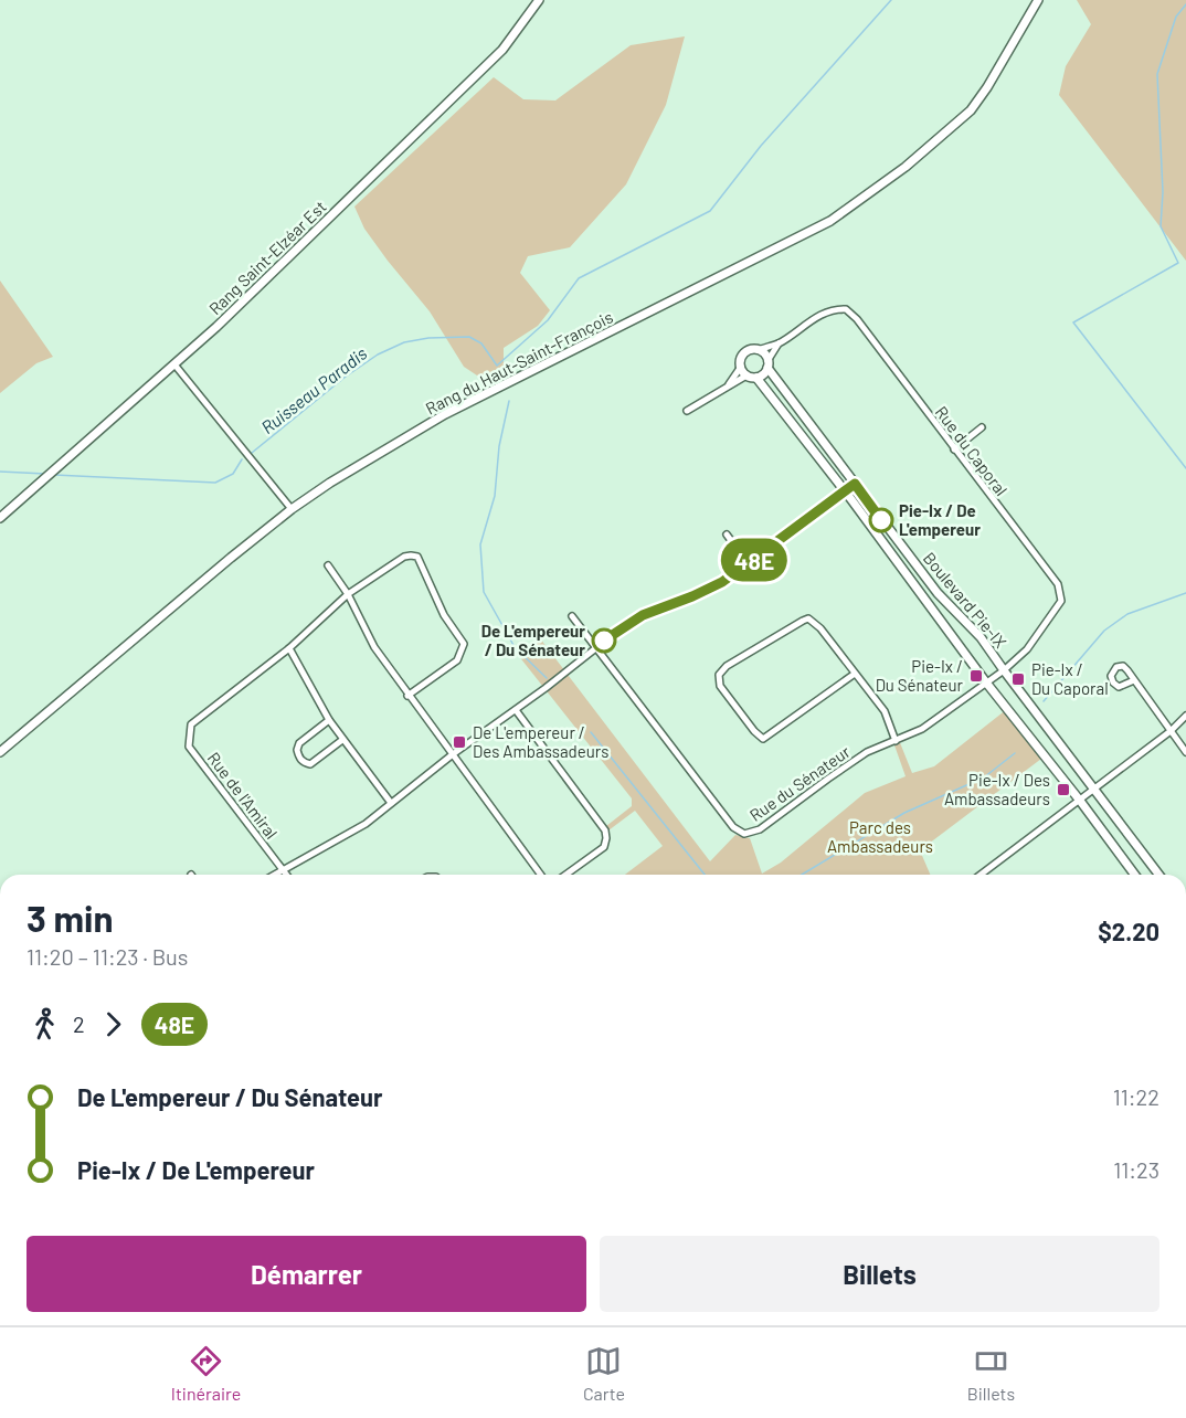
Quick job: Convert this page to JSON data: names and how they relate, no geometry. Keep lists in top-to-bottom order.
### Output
{
  "streets": {
    "street": [
      "Rang Saint-Elzéar Est",
      "Rang du Haut-Saint-François",
      "Rue du Caporal",
      "Boulevard Pie-IX",
      "Rue du Sénateur",
      "Rue de l'Amiral"
    ]
  },
  "crossings": [
    ["Rue du Caporal", "Boulevard Pie-IX"],
    ["Rue du Caporal", "Rue du Sénateur"],
    ["Boulevard Pie-IX", "Rue du Sénateur"]
  ],
  "water": ["Ruisseau Paradis"],
  "parks": ["Parc des Ambassadeurs"],
  "places": {
    "other": ["Pie-Ix / De L'empereur", "De L'empereur / Du Sénateur"],
    "transit": [
      "Pie-Ix / Du Sénateur",
      "Pie-Ix / Du Caporal",
      "De L'empereur / Des Ambassadeurs",
      "Pie-Ix / Des Ambassadeurs"
    ]
  },
  "lines": ["bus line 48E"],
  "page": {
    "on_map": "48E",
    "heading": ["3 min", "11:20 – 11:23 · Bus", "$2.20"],
    "legs": ["2", "48E"],
    "list": [
      {
        "name": "De L'empereur / Du Sénateur",
        "value": "11:22"
      },
      {
        "name": "Pie-Ix / De L'empereur",
        "value": "11:23"
      }
    ],
    "buttons": ["Démarrer", "Billets"],
    "tabs": ["Itinéraire", "Carte", "Billets"]
  }
}
